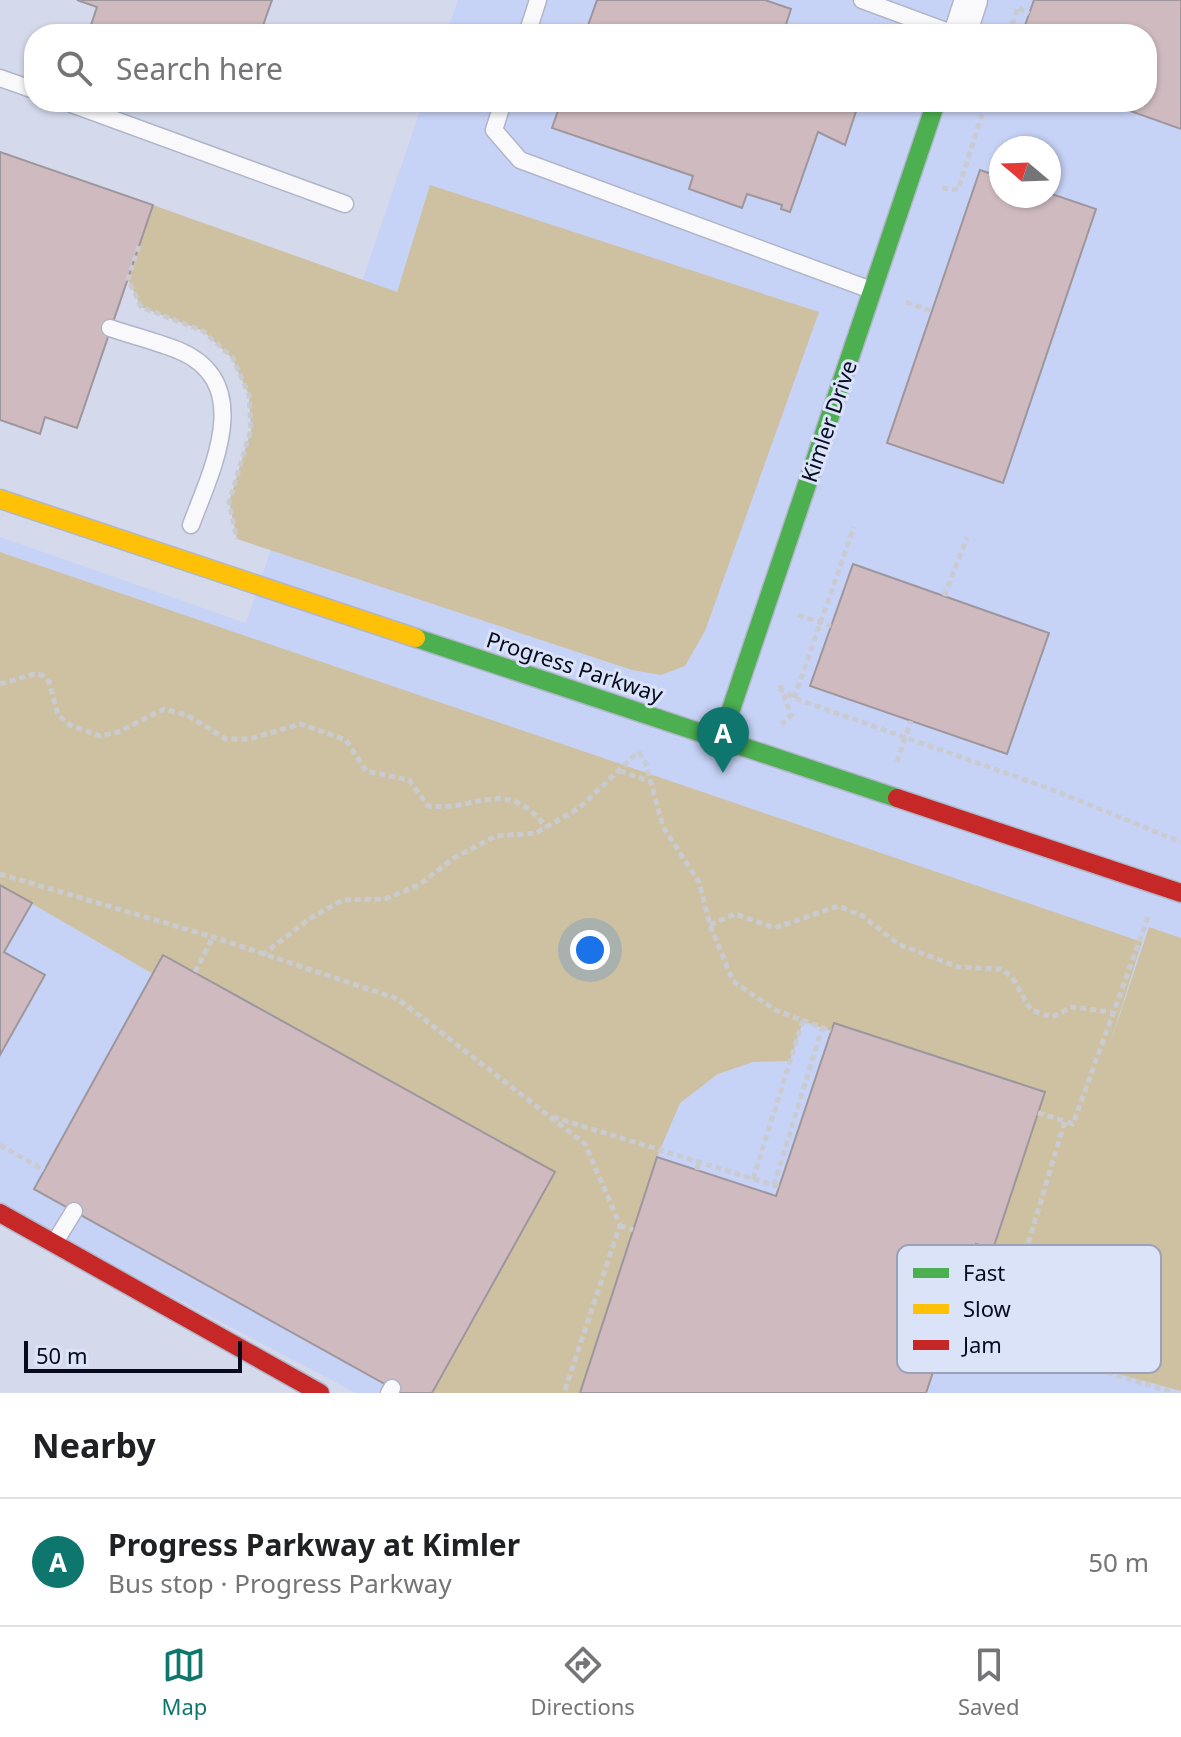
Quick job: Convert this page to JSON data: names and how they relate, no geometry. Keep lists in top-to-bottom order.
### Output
{
  "streets": {
    "street": ["Kimler Drive", "Progress Parkway"]
  },
  "crossings": [
    ["Kimler Drive", "Progress Parkway"]
  ],
  "legend": ["Fast", "Slow", "Jam"],
  "scale_bar": "50 m",
  "north": "left",
  "page": {
    "search": "Search here",
    "pins": "A",
    "scale": "50 m",
    "heading": "Nearby",
    "list": [
      {
        "mark": "A",
        "name": "Progress Parkway at Kimler",
        "note": "Bus stop · Progress Parkway",
        "value": "50 m"
      }
    ],
    "nav": ["Map", "Directions", "Saved"]
  }
}
